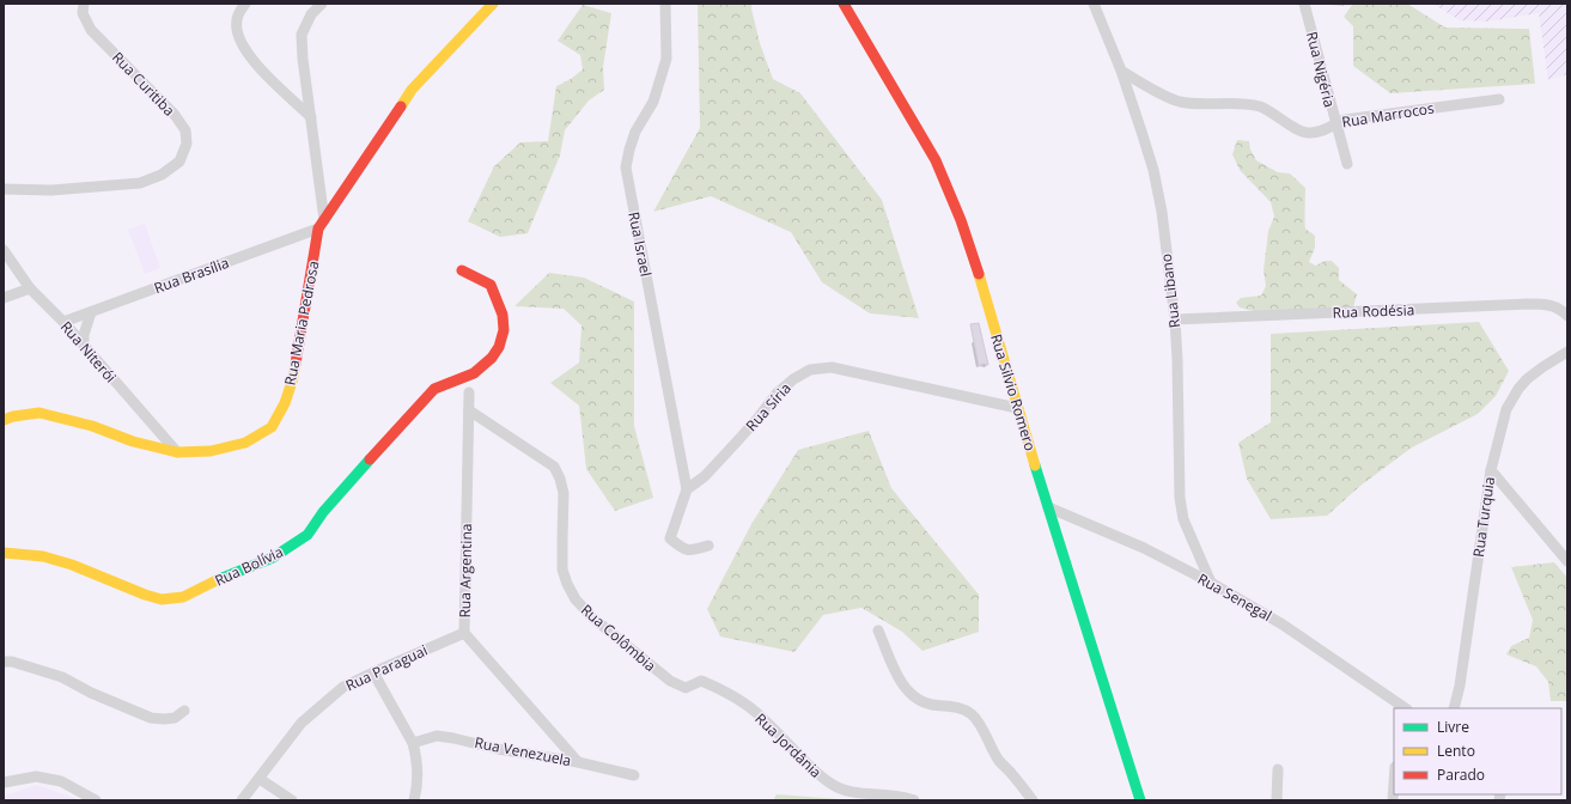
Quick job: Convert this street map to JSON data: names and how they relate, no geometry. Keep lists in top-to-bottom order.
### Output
{
  "streets": {
    "street": [
      "Rua Nigéria",
      "Rua Curitiba",
      "Rua Marrocos",
      "Rua Israel",
      "Rua Brasília",
      "Rua Libano",
      "Rua Rodésia",
      "Rua Maria Pedrosa",
      "Rua Niterói",
      "Rua Silvio Romero",
      "Rua Síria",
      "Rua Turquia",
      "Rua Bolívia",
      "Rua Argentina",
      "Rua Senegal",
      "Rua Colômbia",
      "Rua Paraguai",
      "Rua Jordânia",
      "Rua Venezuela"
    ]
  },
  "crossings": [
    ["Rua Nigéria", "Rua Marrocos"],
    ["Rua Marrocos", "Rua Libano"],
    ["Rua Israel", "Rua Síria"],
    ["Rua Brasília", "Rua Maria Pedrosa"],
    ["Rua Brasília", "Rua Niterói"],
    ["Rua Libano", "Rua Rodésia"],
    ["Rua Libano", "Rua Senegal"],
    ["Rua Maria Pedrosa", "Rua Niterói"],
    ["Rua Silvio Romero", "Rua Síria"],
    ["Rua Silvio Romero", "Rua Senegal"],
    ["Rua Argentina", "Rua Colômbia"],
    ["Rua Argentina", "Rua Paraguai"],
    ["Rua Argentina", "Rua Venezuela"],
    ["Rua Colômbia", "Rua Jordânia"]
  ],
  "legend": ["Livre", "Lento", "Parado"]
}
